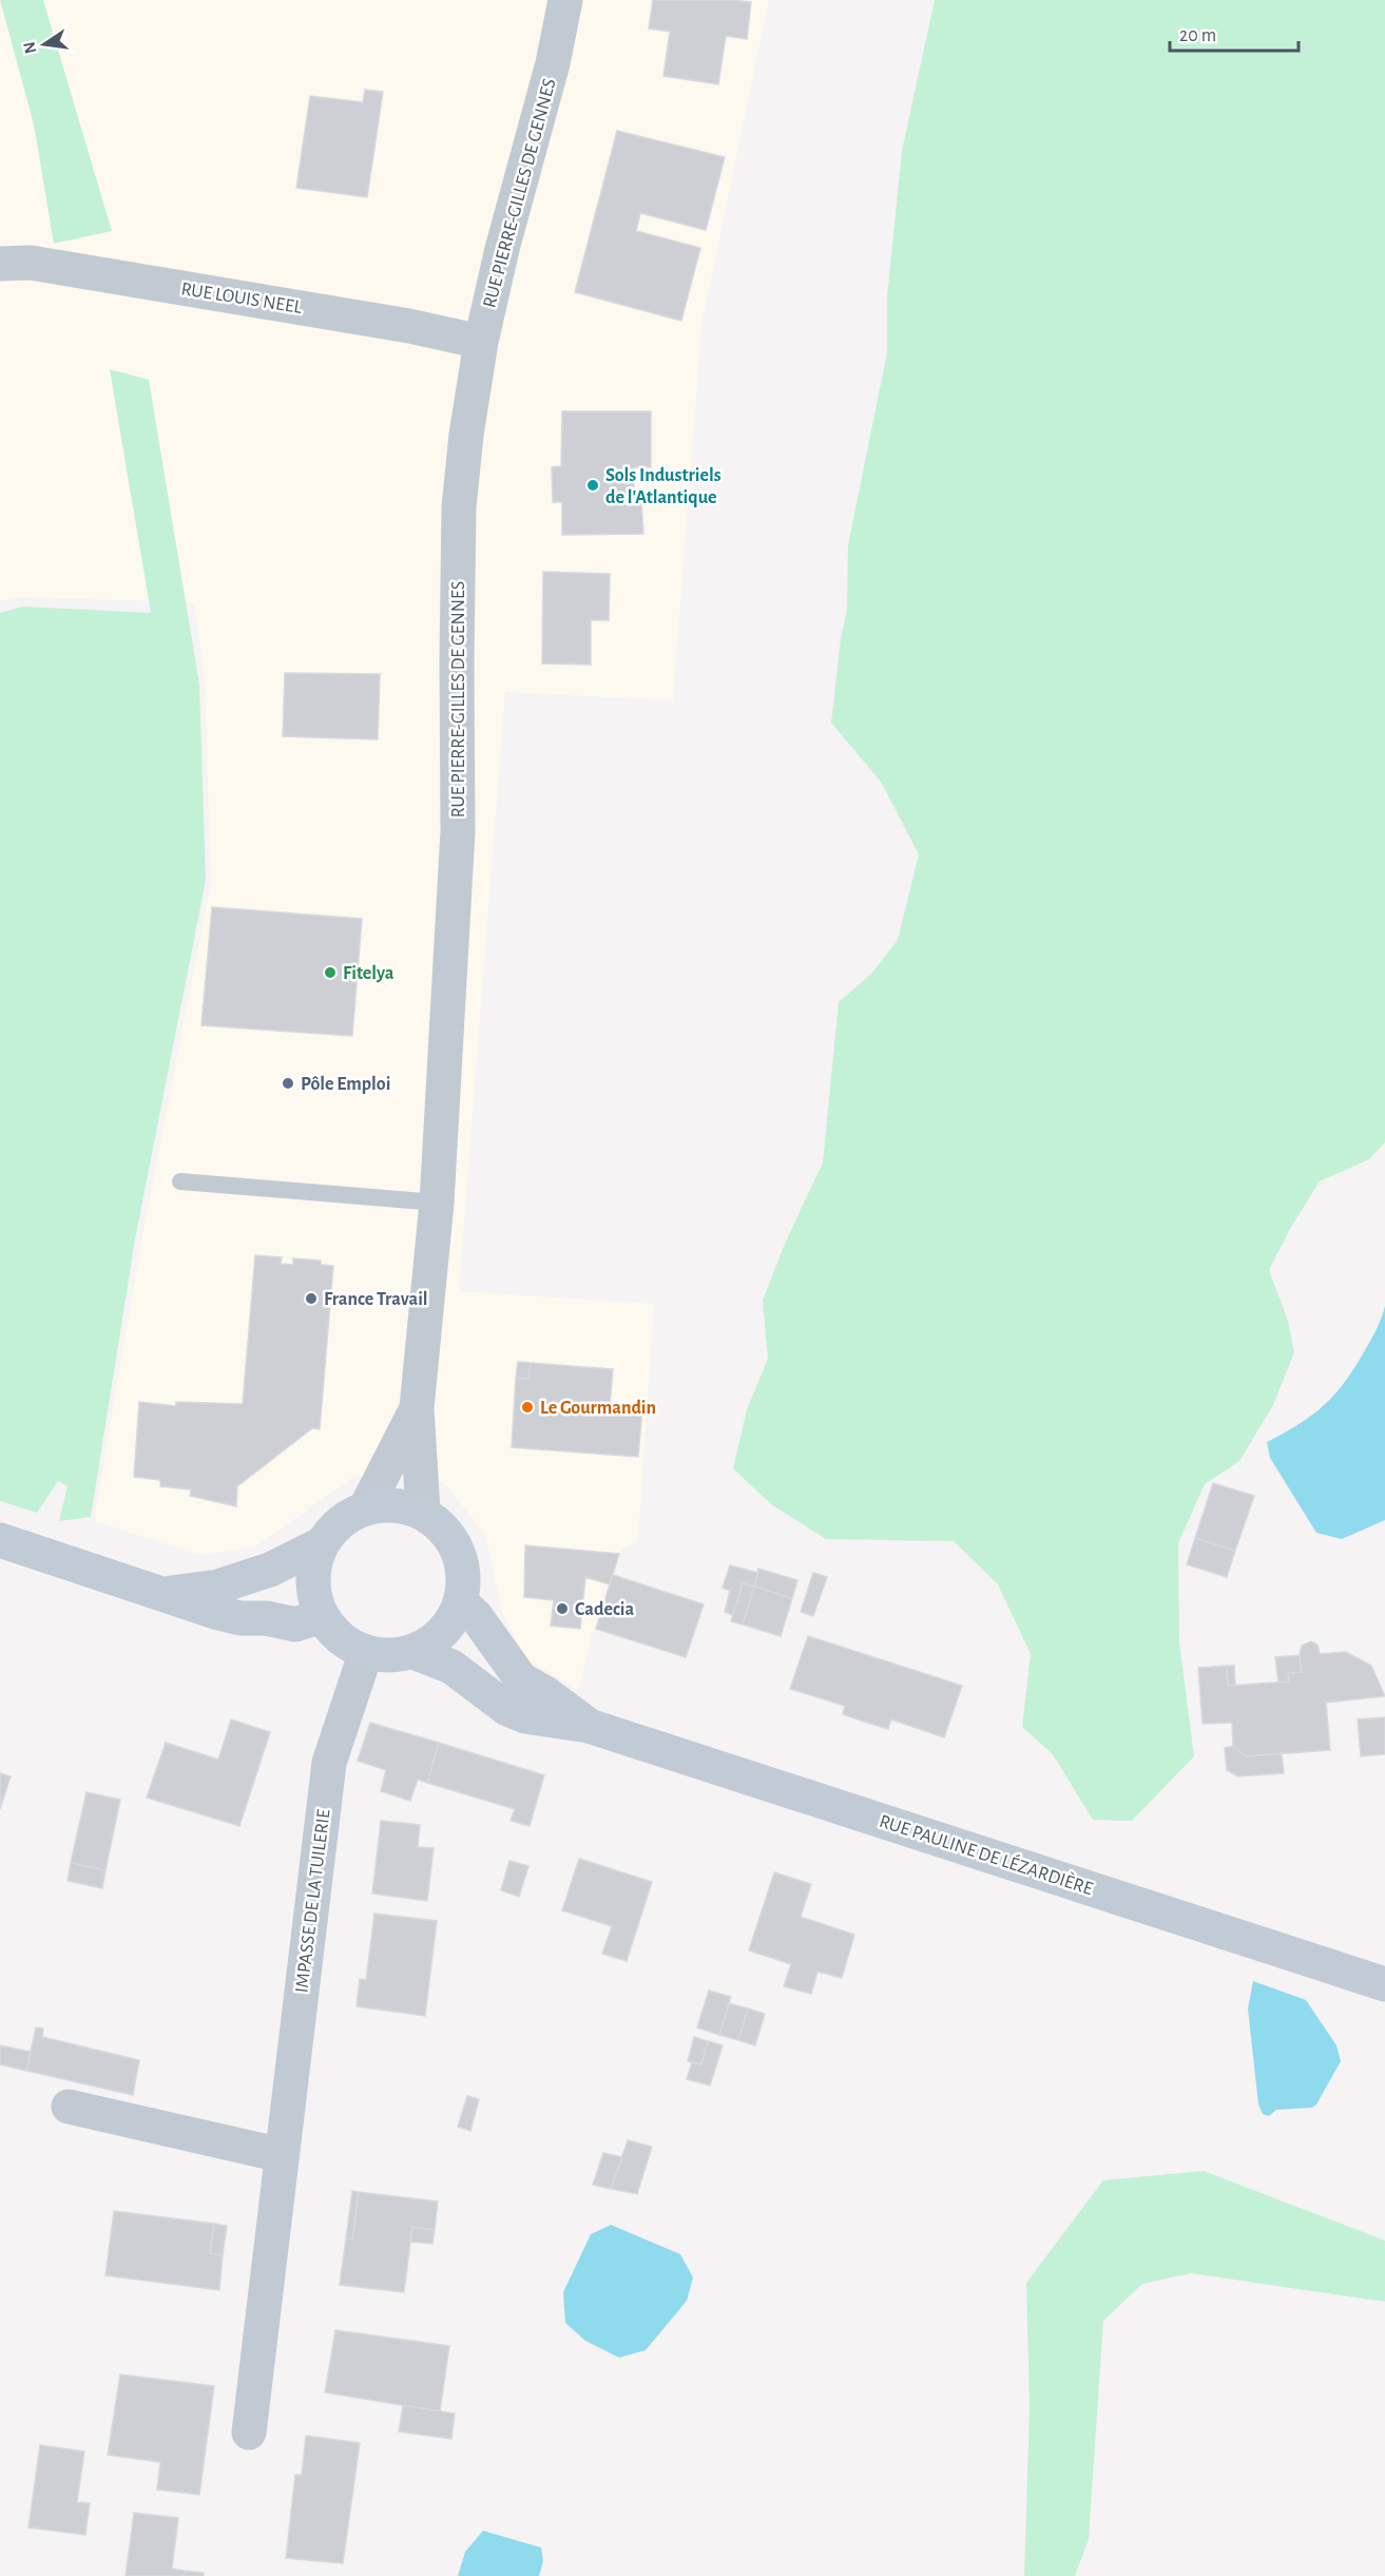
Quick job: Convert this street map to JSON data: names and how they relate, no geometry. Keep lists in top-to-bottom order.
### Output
{
  "streets": {
    "main road": ["RUE PAULINE DE LÉZARDIÈRE"],
    "street": ["RUE PIERRE-GILLES DE GENNES", "RUE LOUIS NEEL", "IMPASSE DE LA TUILERIE"]
  },
  "crossings": [
    ["RUE PIERRE-GILLES DE GENNES", "RUE LOUIS NEEL"],
    ["RUE PIERRE-GILLES DE GENNES", "RUE PAULINE DE LÉZARDIÈRE"],
    ["RUE PIERRE-GILLES DE GENNES", "IMPASSE DE LA TUILERIE"],
    ["RUE PAULINE DE LÉZARDIÈRE", "IMPASSE DE LA TUILERIE"]
  ],
  "places": [
    "Sols Industriels de l'Atlantique",
    "Fitelya",
    "Pôle Emploi",
    "France Travail",
    "Le Gourmandin",
    "Cadecia"
  ],
  "scale_bar": "20 m",
  "north": "left"
}
